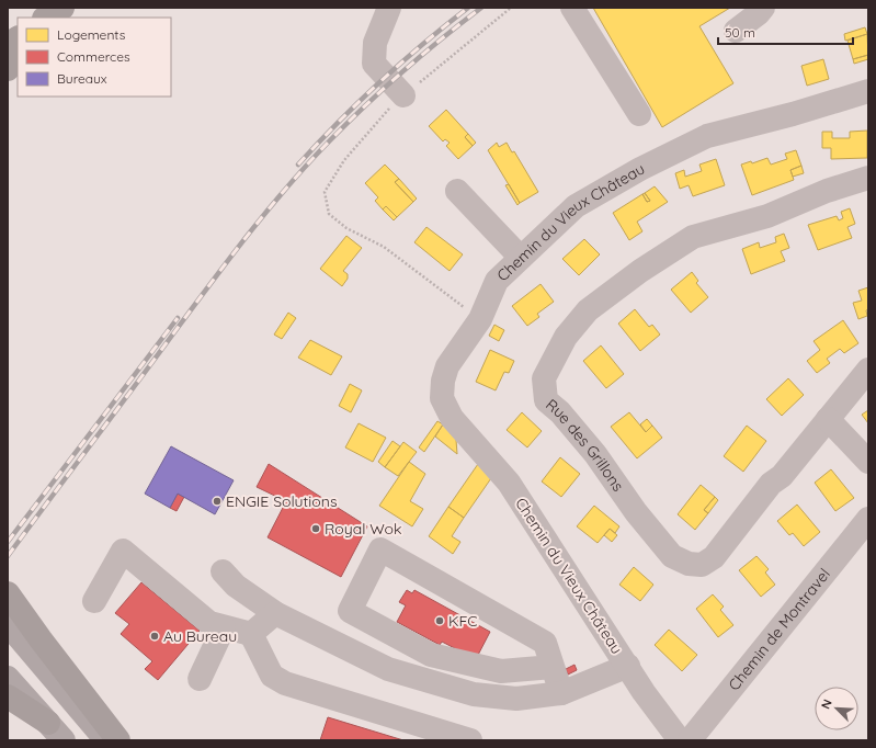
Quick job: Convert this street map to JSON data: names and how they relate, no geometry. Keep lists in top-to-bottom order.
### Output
{
  "streets": {
    "street": ["Chemin du Vieux Château", "Rue des Grillons", "Chemin de Montravel"]
  },
  "places": [
    "ENGIE Solutions",
    "Royal Wok",
    "KFC",
    "Au Bureau"
  ],
  "legend": ["Logements", "Commerces", "Bureaux"],
  "scale_bar": "50 m",
  "north": "top left"
}
